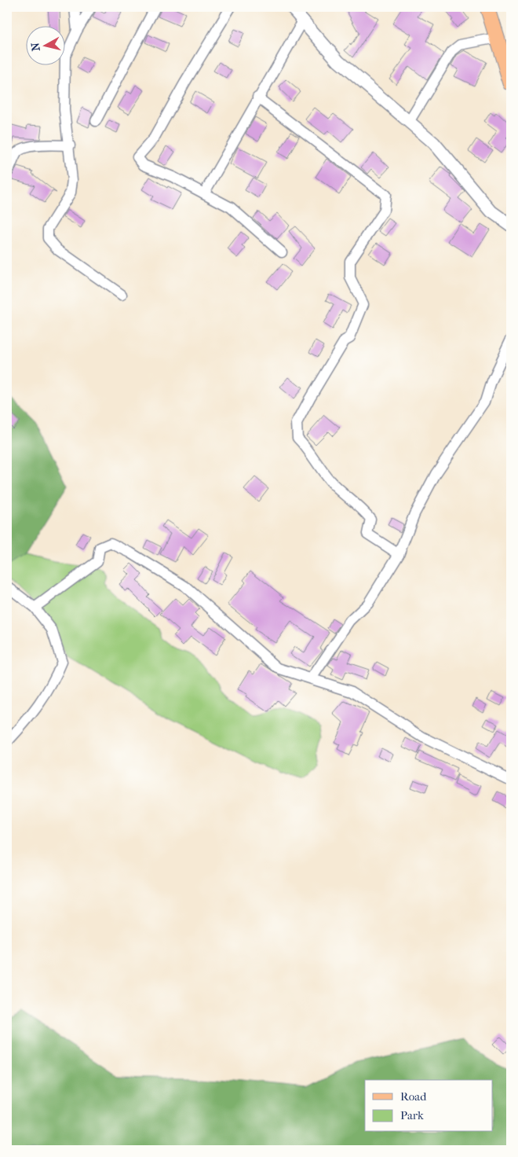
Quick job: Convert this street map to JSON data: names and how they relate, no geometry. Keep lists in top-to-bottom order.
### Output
{
  "legend": ["Road", "Park"],
  "north": "left"
}
